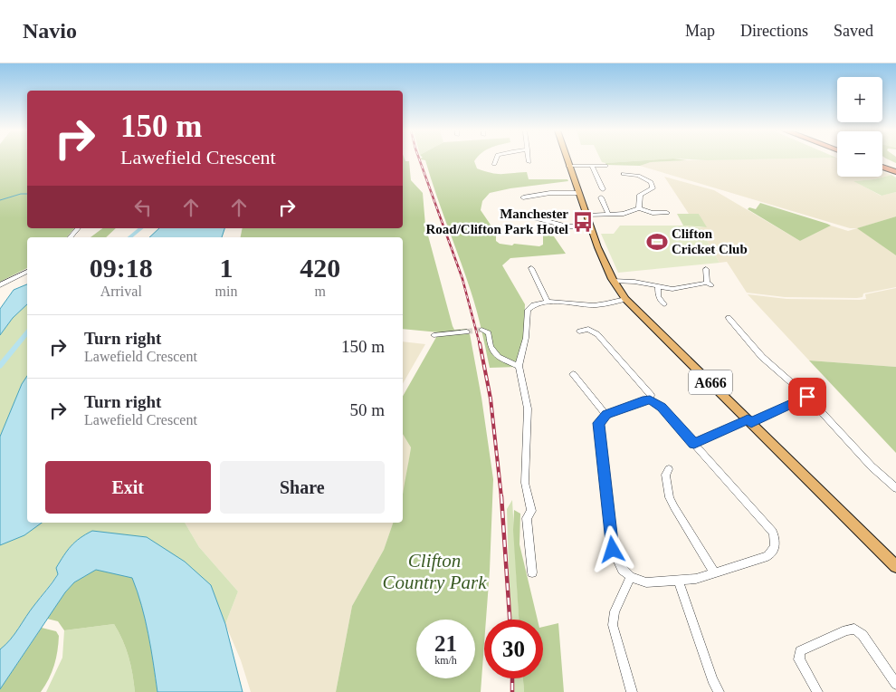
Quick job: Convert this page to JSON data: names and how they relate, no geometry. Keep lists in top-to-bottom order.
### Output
{
  "streets": {
    "main road": ["A666"]
  },
  "parks": ["Clifton Country Park"],
  "places": {
    "bus stop": ["Manchester Road/Clifton Park Hotel"],
    "sports": ["Clifton Cricket Club"]
  },
  "page": {
    "header": "Navio",
    "nav": ["Map", "Directions", "Saved"],
    "map_buttons": ["+", "−"],
    "turn": ["150 m", "Lawefield Crescent"],
    "eta": [
      "09:18",
      "Arrival",
      "1",
      "min",
      "420",
      "m"
    ],
    "list": [
      {
        "name": "Turn right",
        "note": "Lawefield Crescent",
        "value": "150 m"
      },
      {
        "name": "Turn right",
        "note": "Lawefield Crescent",
        "value": "50 m"
      }
    ],
    "buttons": ["Exit", "Share"],
    "speed": "21 km/h",
    "limit": "30"
  }
}
